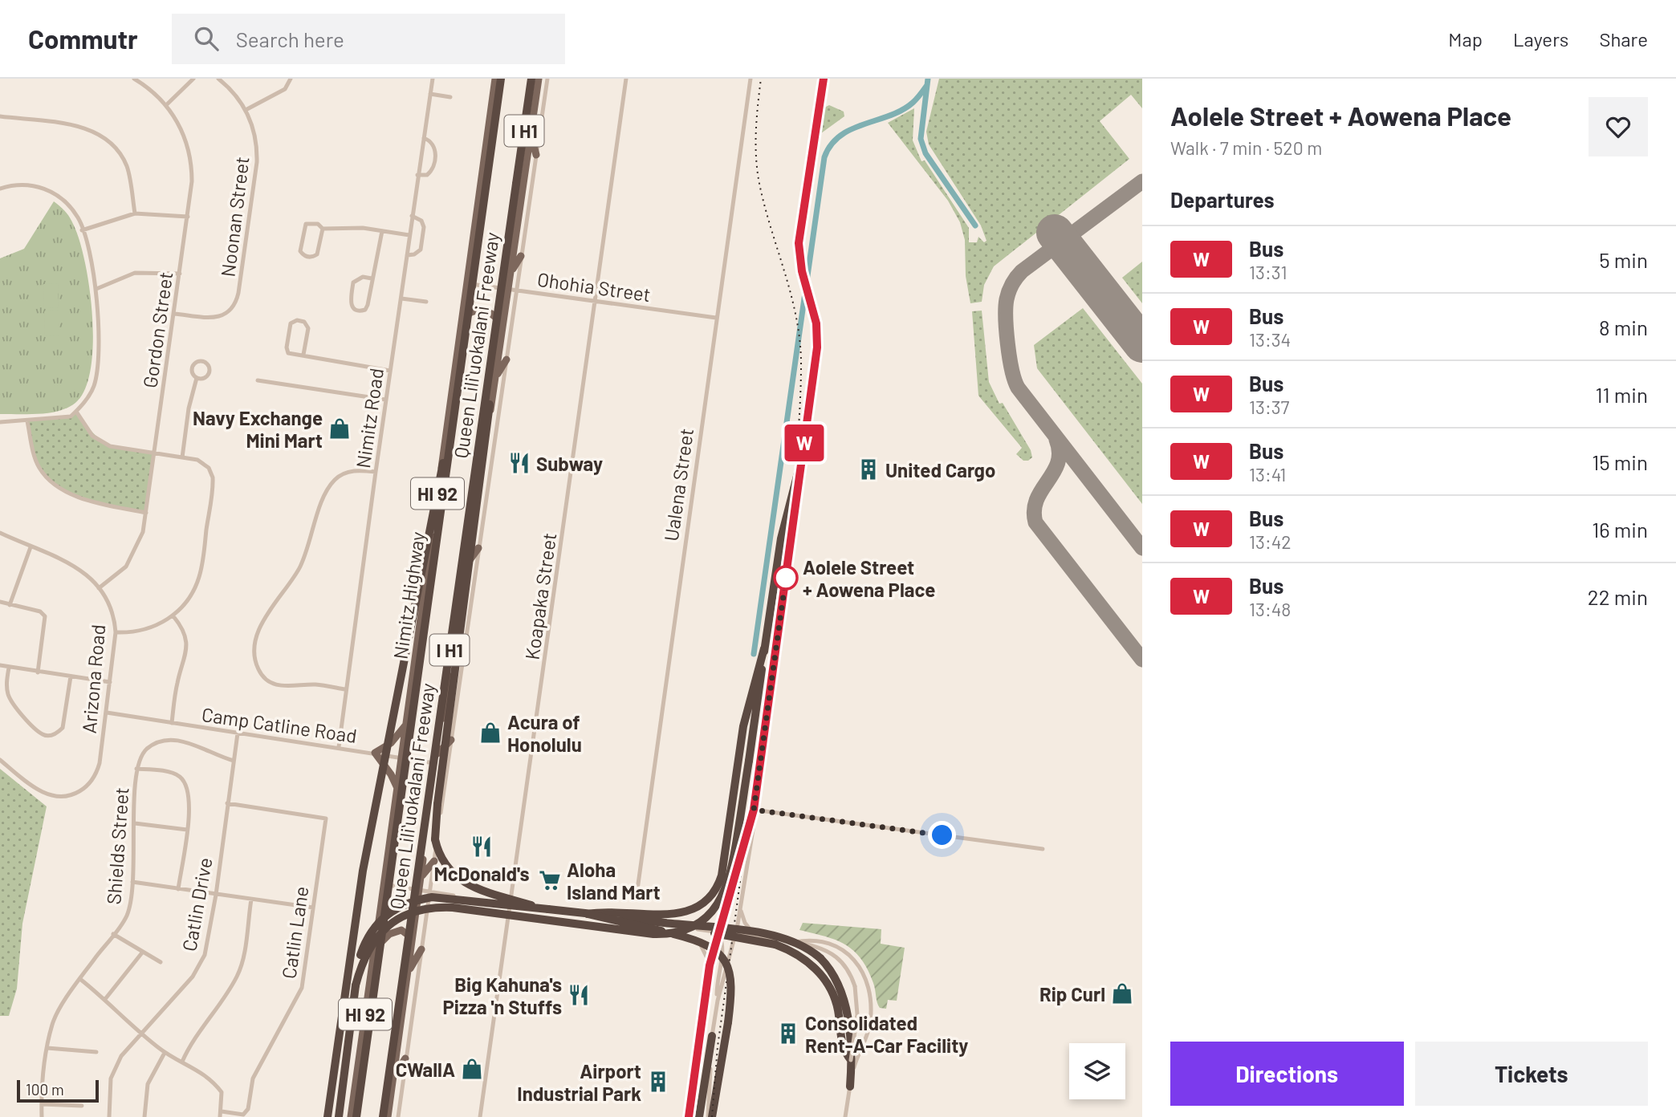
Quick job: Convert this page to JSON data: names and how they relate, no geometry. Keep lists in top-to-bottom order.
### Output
{
  "streets": {
    "highway": ["I H1", "Queen Liliʻuokalani Freeway"],
    "main road": ["HI 92", "Nimitz Highway"],
    "street": [
      "Noonan Street",
      "Ohohia Street",
      "Gordon Street",
      "Nimitz Road",
      "Ualena Street",
      "Koapaka Street",
      "Arizona Road",
      "Camp Catline Road",
      "Shields Street",
      "Catlin Drive",
      "Catlin Lane"
    ]
  },
  "crossings": [
    ["Noonan Street", "Gordon Street"],
    ["Ohohia Street", "Ualena Street"],
    ["Ohohia Street", "HI 92"],
    ["Ohohia Street", "Nimitz Highway"],
    ["Ohohia Street", "Koapaka Street"],
    ["Gordon Street", "Arizona Road"],
    ["Queen Liliʻuokalani Freeway", "HI 92"],
    ["Nimitz Road", "Camp Catline Road"],
    ["HI 92", "Camp Catline Road"],
    ["Nimitz Highway", "Camp Catline Road"],
    ["Arizona Road", "Camp Catline Road"],
    ["Camp Catline Road", "Catlin Drive"],
    ["Shields Street", "Catlin Drive"],
    ["Catlin Drive", "Catlin Lane"]
  ],
  "places": {
    "shop": [
      "Navy Exchange Mini Mart",
      "Acura of Honolulu",
      "Rip Curl",
      "CWallA"
    ],
    "restaurant": ["Subway", "McDonald's", "Big Kahuna's Pizza 'n Stuffs"],
    "building": ["United Cargo", "Consolidated Rent-A-Car Facility", "Airport Industrial Park"],
    "other": ["Aolele Street + Aowena Place"],
    "supermarket": ["Aloha Island Mart"]
  },
  "lines": ["bus line W"],
  "scale_bar": "100 m",
  "page": {
    "header": "Commutr",
    "search": "Search here",
    "nav": ["Map", "Layers", "Share"],
    "on_map": "W",
    "heading": [
      ["Aolele Street + Aowena Place", "Walk · 7 min · 520 m"],
      "Departures"
    ],
    "list": [
      {
        "mark": "W",
        "name": "Bus",
        "note": "13:31",
        "value": "5 min"
      },
      {
        "mark": "W",
        "name": "Bus",
        "note": "13:34",
        "value": "8 min"
      },
      {
        "mark": "W",
        "name": "Bus",
        "note": "13:37",
        "value": "11 min"
      },
      {
        "mark": "W",
        "name": "Bus",
        "note": "13:41",
        "value": "15 min"
      },
      {
        "mark": "W",
        "name": "Bus",
        "note": "13:42",
        "value": "16 min"
      },
      {
        "mark": "W",
        "name": "Bus",
        "note": "13:48",
        "value": "22 min"
      }
    ],
    "buttons": ["Directions", "Tickets"],
    "scale": "100 m"
  }
}
